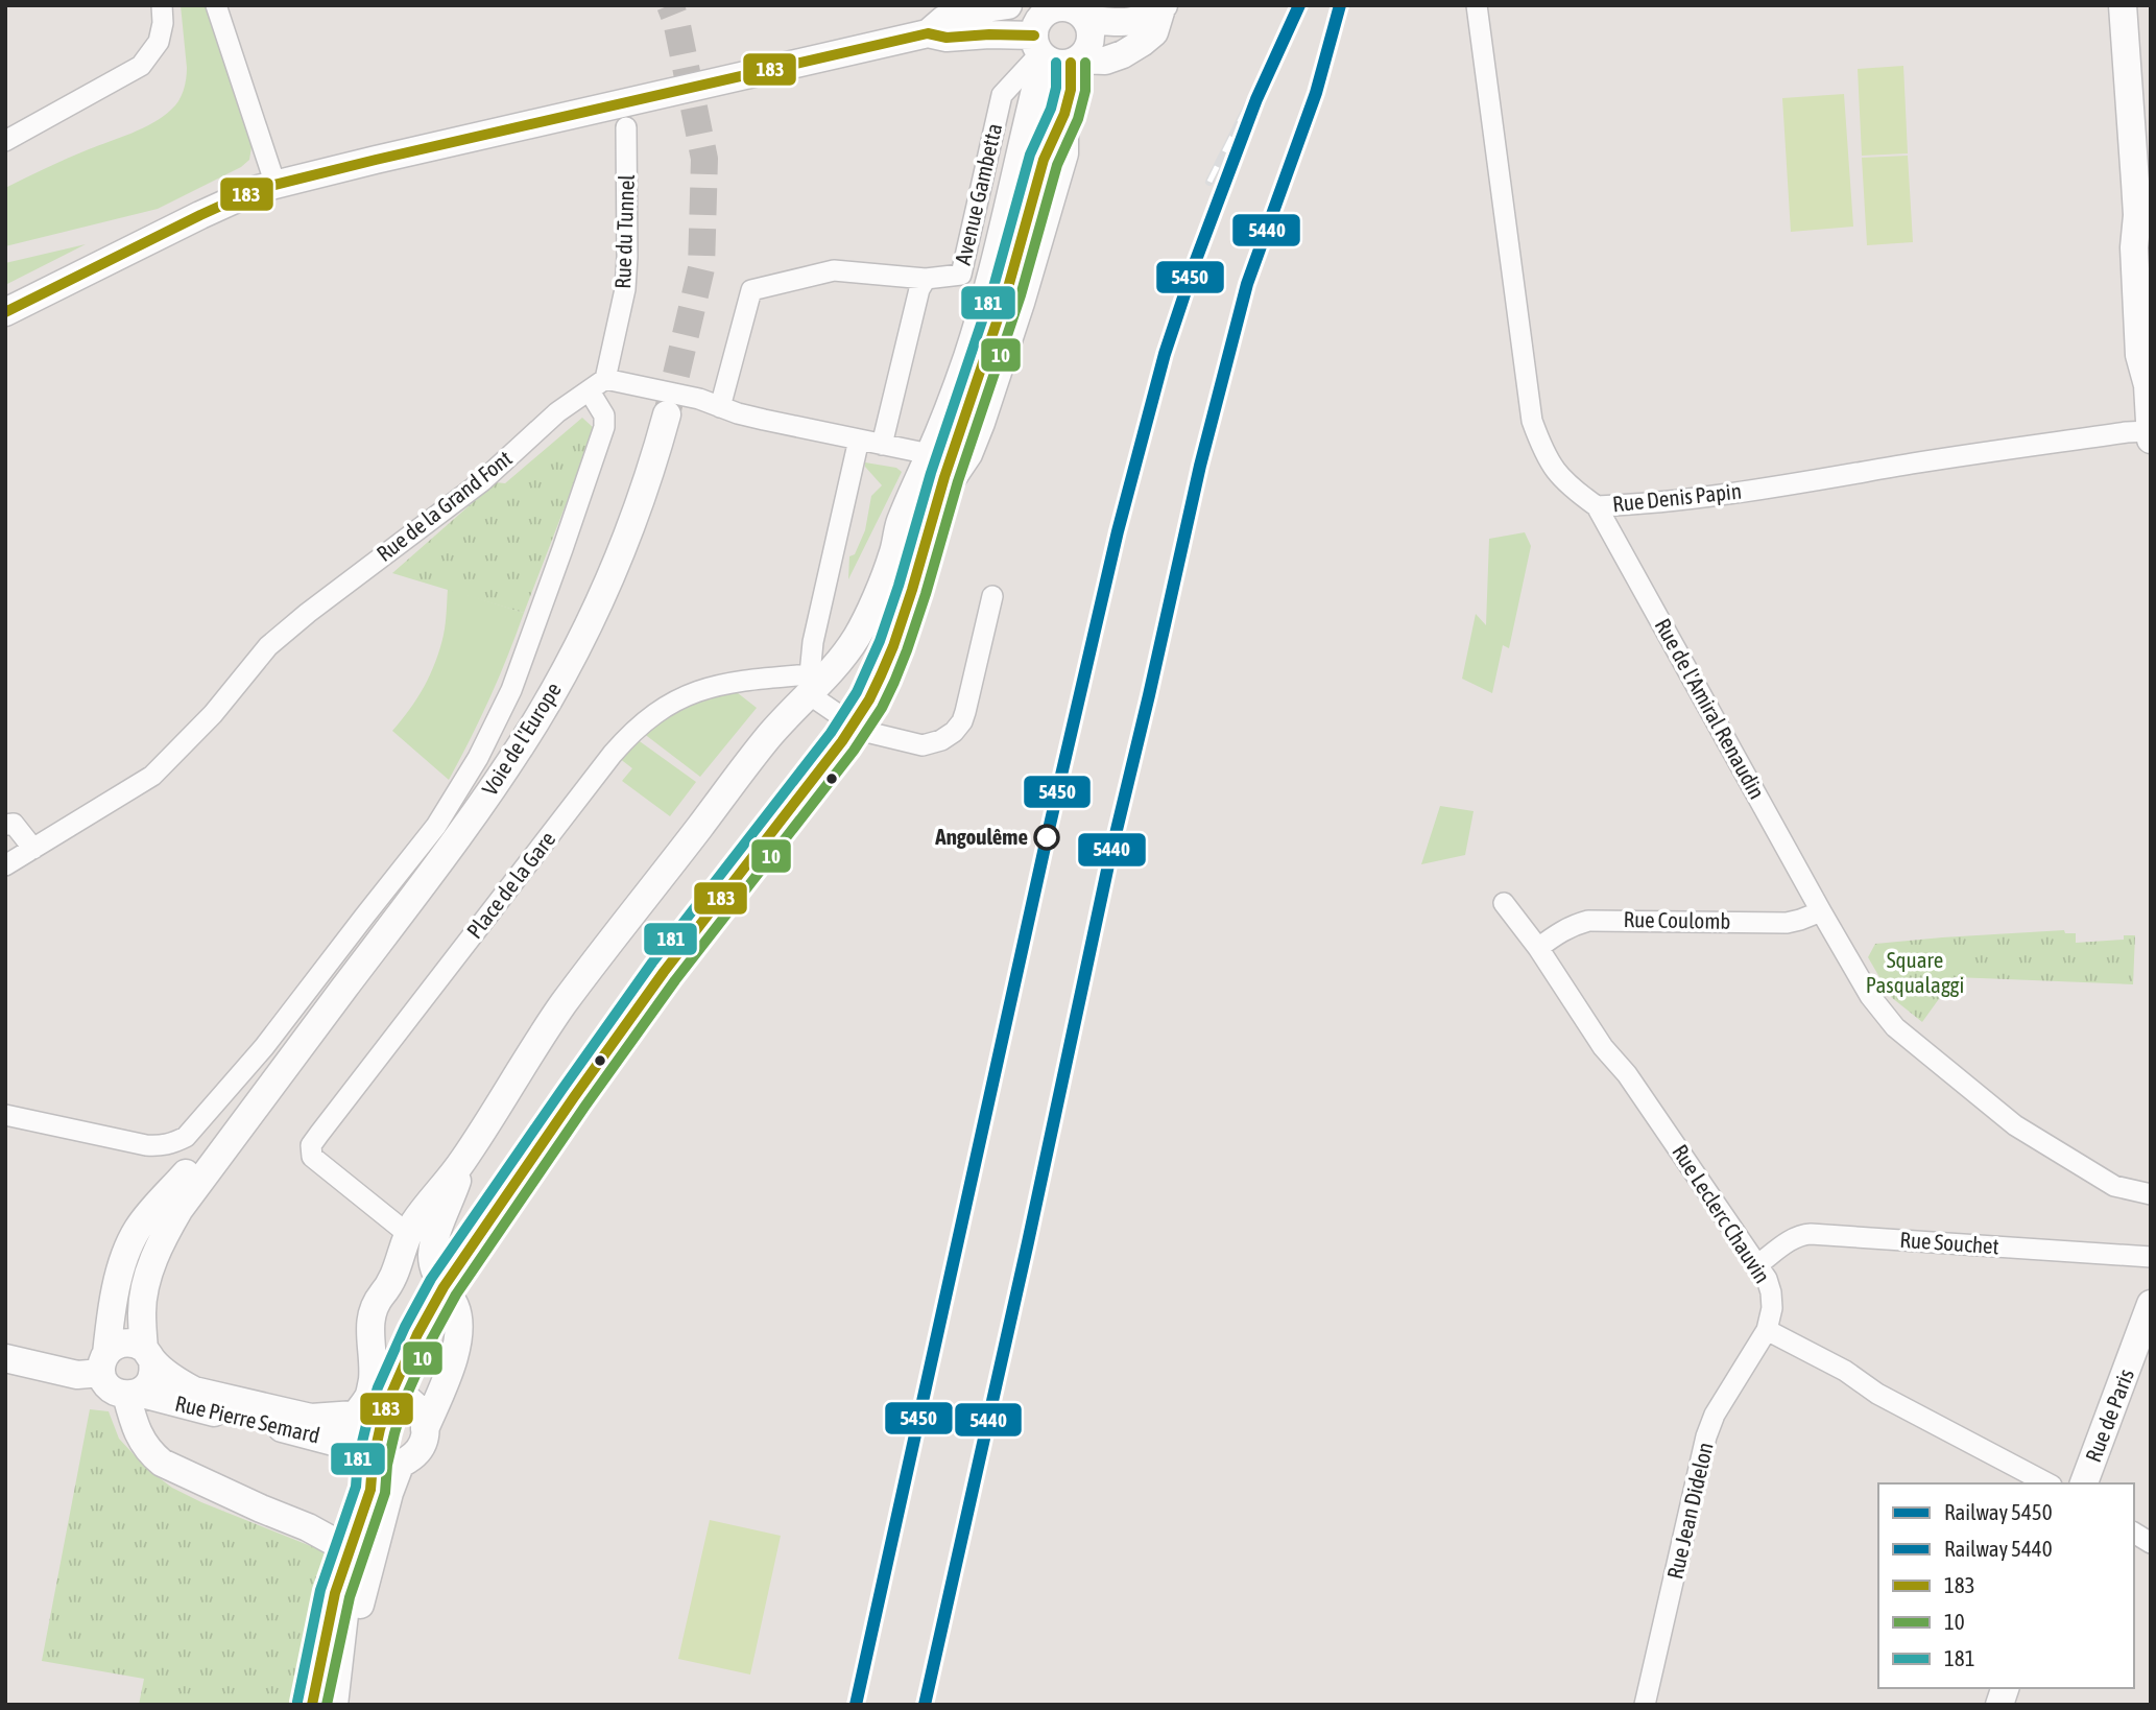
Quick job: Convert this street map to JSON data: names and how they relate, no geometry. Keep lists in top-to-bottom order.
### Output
{
  "streets": {
    "main road": ["Voie de l'Europe", "Rue de Paris", "Rue Pierre Semard"],
    "street": [
      "Avenue Gambetta",
      "Rue du Tunnel",
      "Rue Denis Papin",
      "Rue de la Grand Font",
      "Rue de l'Amiral Renaudin",
      "Place de la Gare",
      "Rue Coulomb",
      "Rue Leclerc Chauvin",
      "Rue Souchet",
      "Rue Jean Didelon"
    ]
  },
  "crossings": [
    ["Rue du Tunnel", "Rue de la Grand Font"],
    ["Rue Denis Papin", "Rue de l'Amiral Renaudin"],
    ["Rue de l'Amiral Renaudin", "Rue Coulomb"],
    ["Voie de l'Europe", "Rue Pierre Semard"],
    ["Rue Coulomb", "Rue Leclerc Chauvin"],
    ["Rue Leclerc Chauvin", "Rue Souchet"],
    ["Rue Leclerc Chauvin", "Rue Jean Didelon"]
  ],
  "parks": ["Square Pasqualaggi"],
  "places": ["Angoulême"],
  "lines": [
    "rail line 5450",
    "rail line 5440",
    "transit line 183",
    "transit line 10",
    "transit line 181"
  ],
  "legend": [
    "Railway 5450",
    "Railway 5440",
    "183",
    "10",
    "181"
  ]
}
